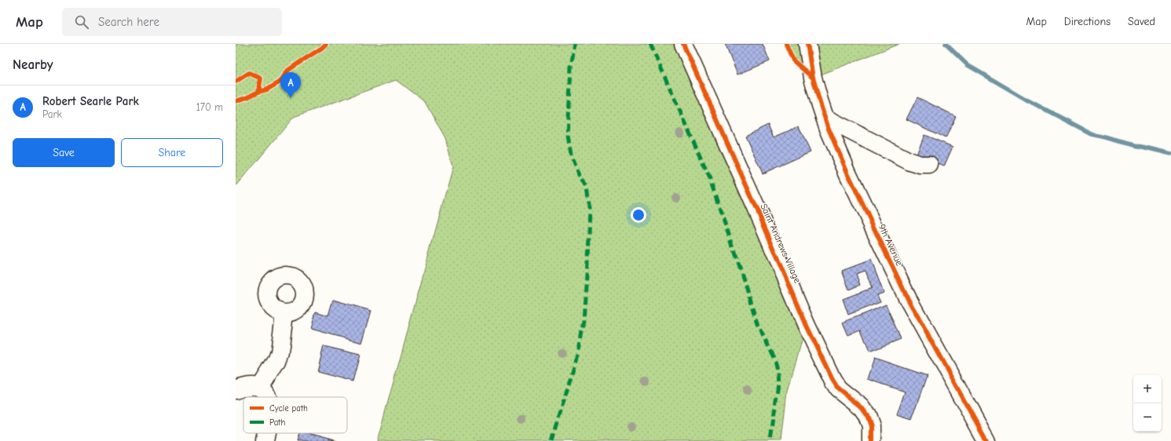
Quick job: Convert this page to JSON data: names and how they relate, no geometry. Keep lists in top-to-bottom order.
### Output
{
  "streets": {
    "street": ["Saint Andrews Village", "9th Avenue"]
  },
  "legend": ["Cycle path", "Path"],
  "page": {
    "header": "Map",
    "search": "Search here",
    "nav": ["Map", "Directions", "Saved"],
    "heading": "Nearby",
    "pins": "A",
    "list": [
      {
        "mark": "A",
        "name": "Robert Searle Park",
        "note": "Park",
        "value": "170 m"
      }
    ],
    "buttons": ["Save", "Share"],
    "map_buttons": ["+", "−"]
  }
}
